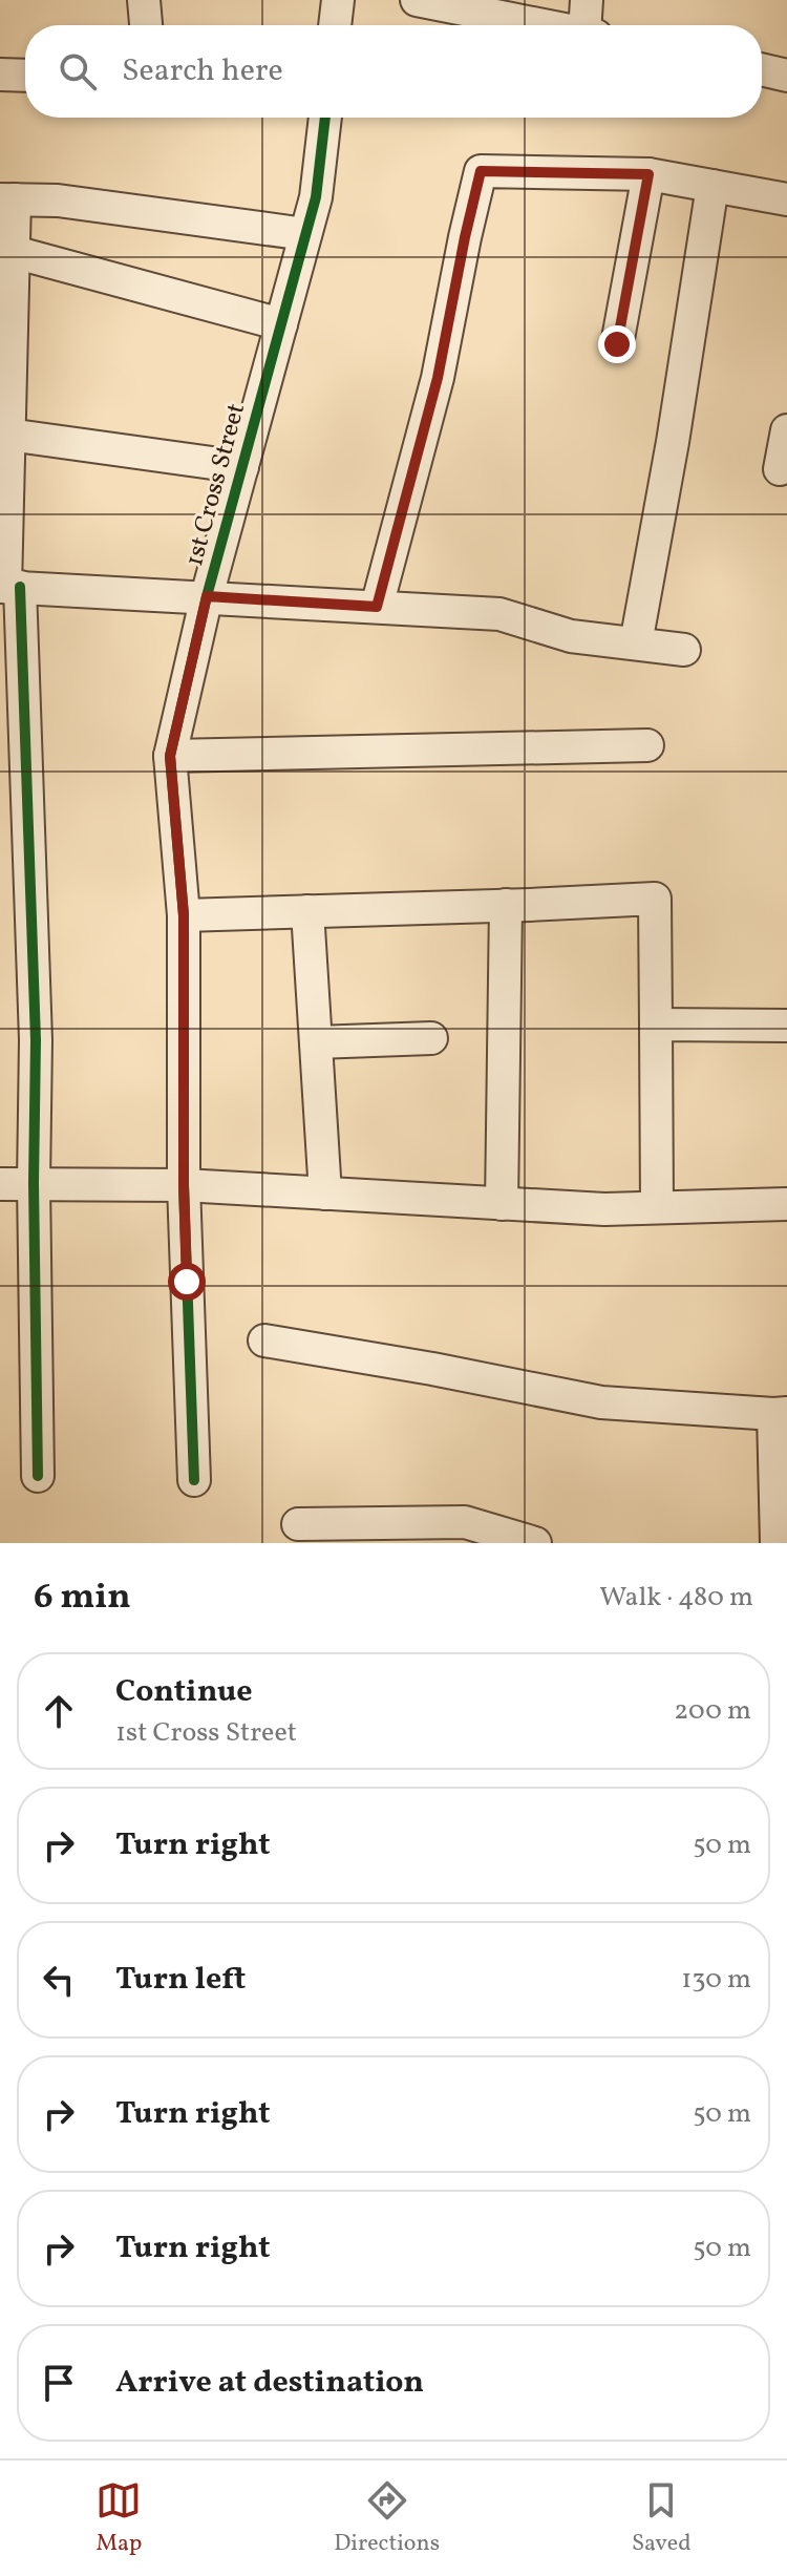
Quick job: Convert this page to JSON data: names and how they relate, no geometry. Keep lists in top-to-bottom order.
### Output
{
  "streets": {
    "street": ["1st Cross Street"]
  },
  "page": {
    "search": "Search here",
    "heading": ["6 min", "Walk · 480 m"],
    "list": [
      ["Continue", "1st Cross Street", "200 m"],
      ["Turn right", "50 m"],
      ["Turn left", "130 m"],
      ["Turn right", "50 m"],
      ["Turn right", "50 m"],
      "Arrive at destination"
    ],
    "nav": ["Map", "Directions", "Saved"]
  }
}
